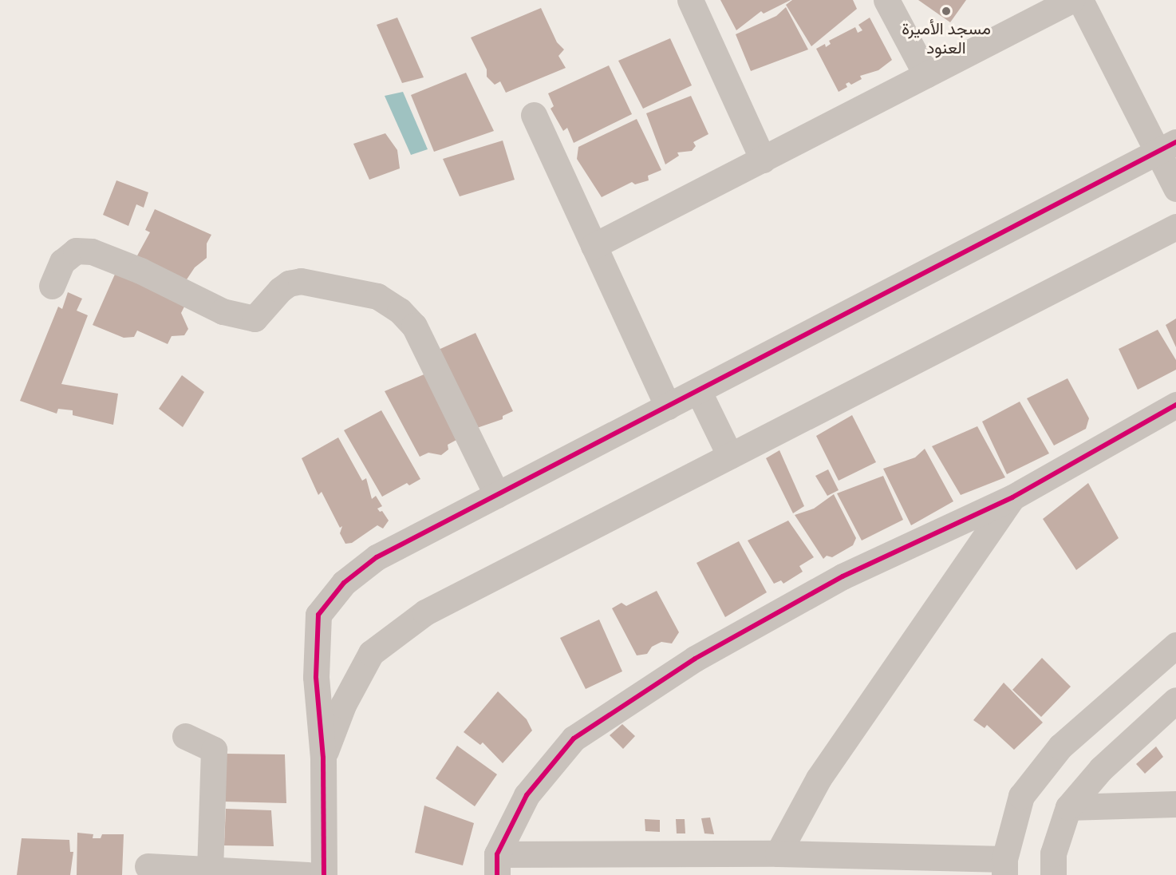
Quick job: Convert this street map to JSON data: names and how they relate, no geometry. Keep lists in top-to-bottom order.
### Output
{
  "places": ["مسجد الأميرة العنود"]
}
